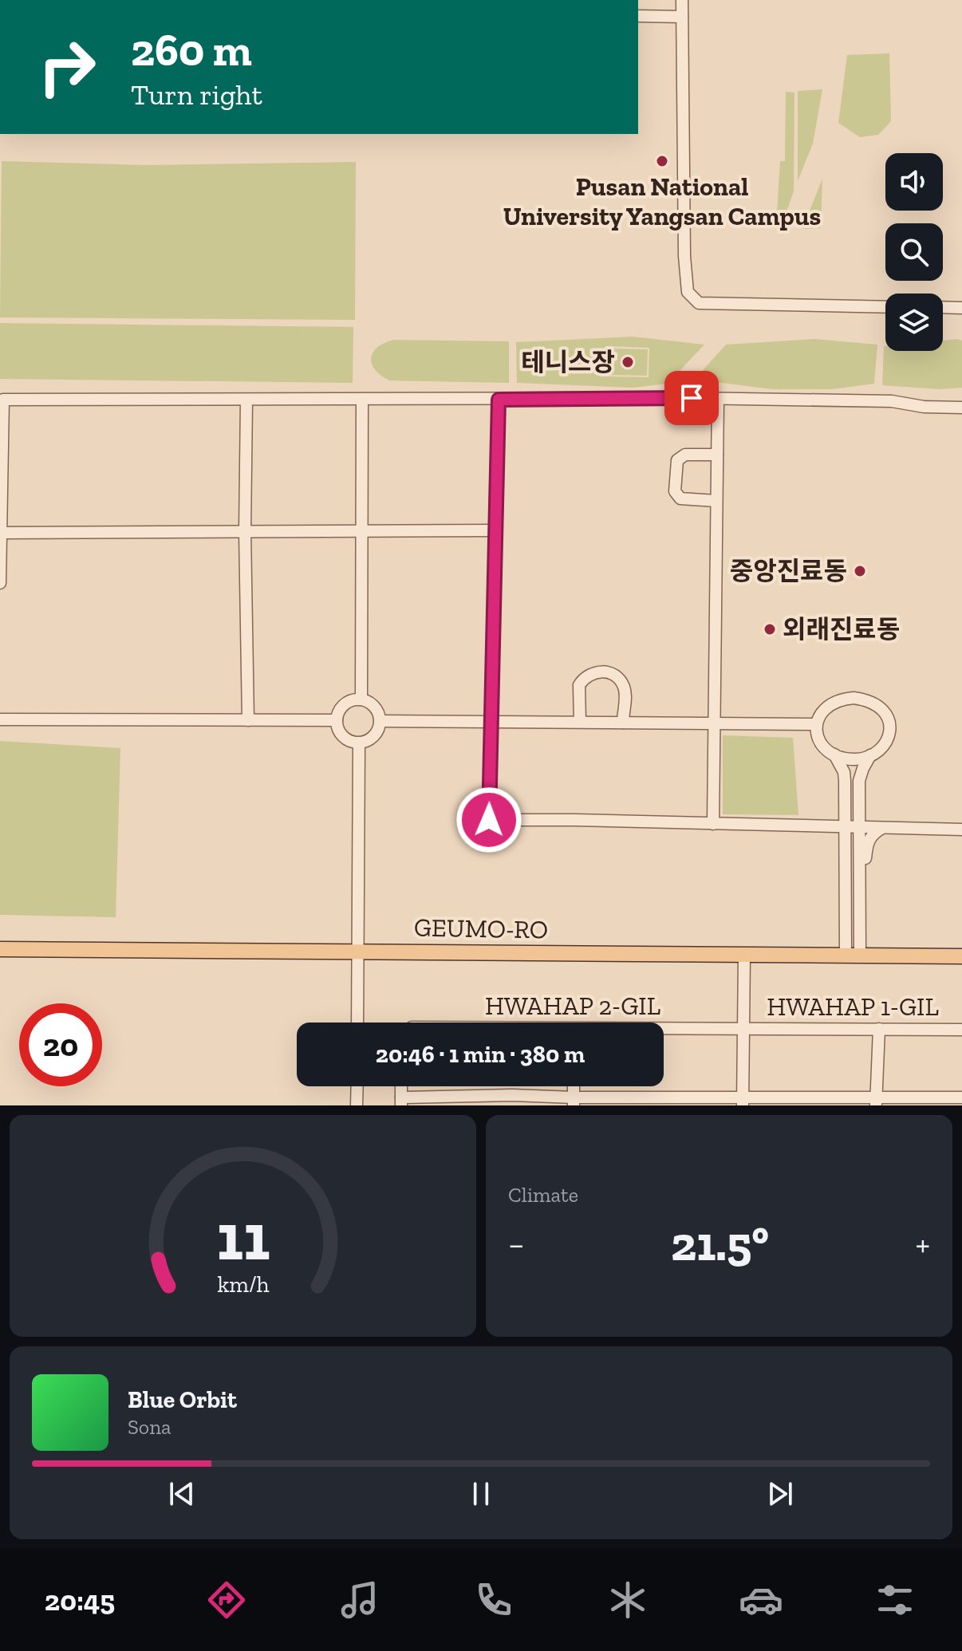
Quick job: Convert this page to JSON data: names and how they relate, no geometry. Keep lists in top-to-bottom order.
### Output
{
  "streets": {
    "main road": ["GEUMO-RO"],
    "street": ["HWAHAP 2-GIL", "HWAHAP 1-GIL"]
  },
  "crossings": [
    ["HWAHAP 2-GIL", "HWAHAP 1-GIL"]
  ],
  "places": [
    "Pusan National University Yangsan Campus",
    "테니스장",
    "중앙진료동",
    "외래진료동"
  ],
  "page": {
    "turn": ["260 m", "Turn right"],
    "limit": "20",
    "trip": "20:46 · 1 min · 380 m",
    "tile": "Climate",
    "heat": ["−", "21.5°", "+"],
    "song": ["Blue Orbit", "Sona"],
    "tabs": "20:45",
    "gauge": ["11", "km/h"]
  }
}
